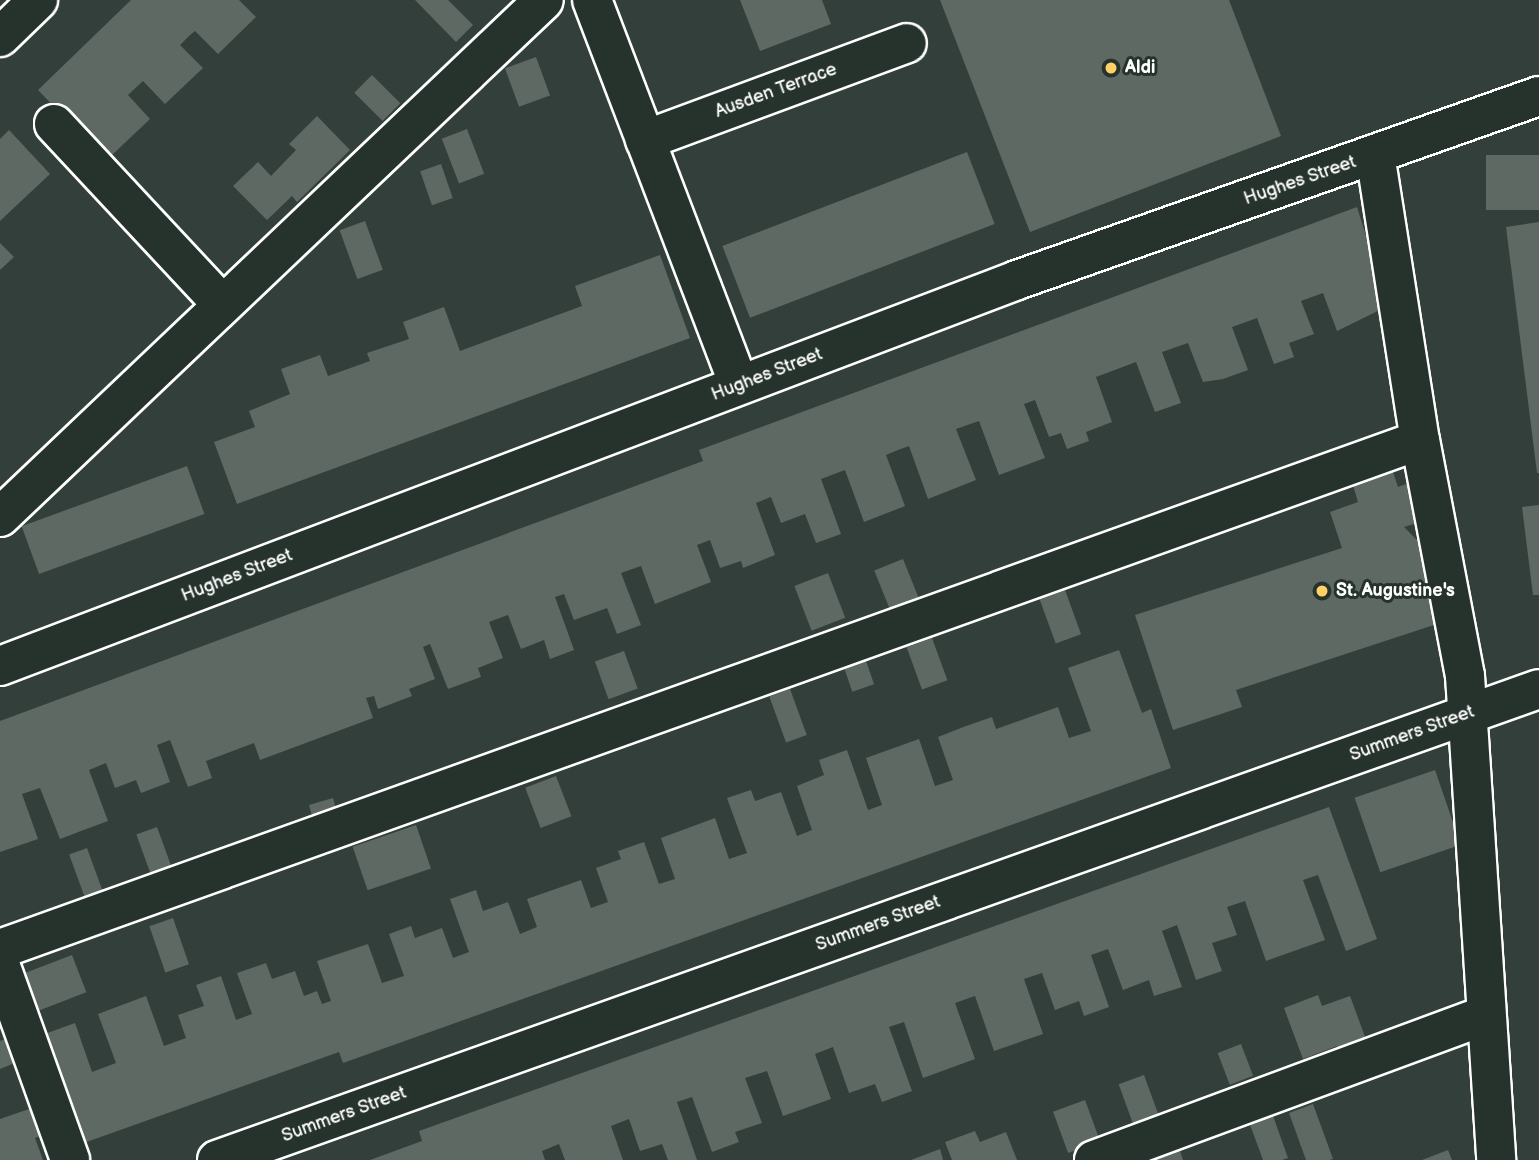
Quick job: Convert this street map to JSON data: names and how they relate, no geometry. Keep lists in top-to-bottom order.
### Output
{
  "streets": {
    "street": ["Ausden Terrace", "Hughes Street", "Summers Street"]
  },
  "places": ["Aldi", "St. Augustine's"]
}
